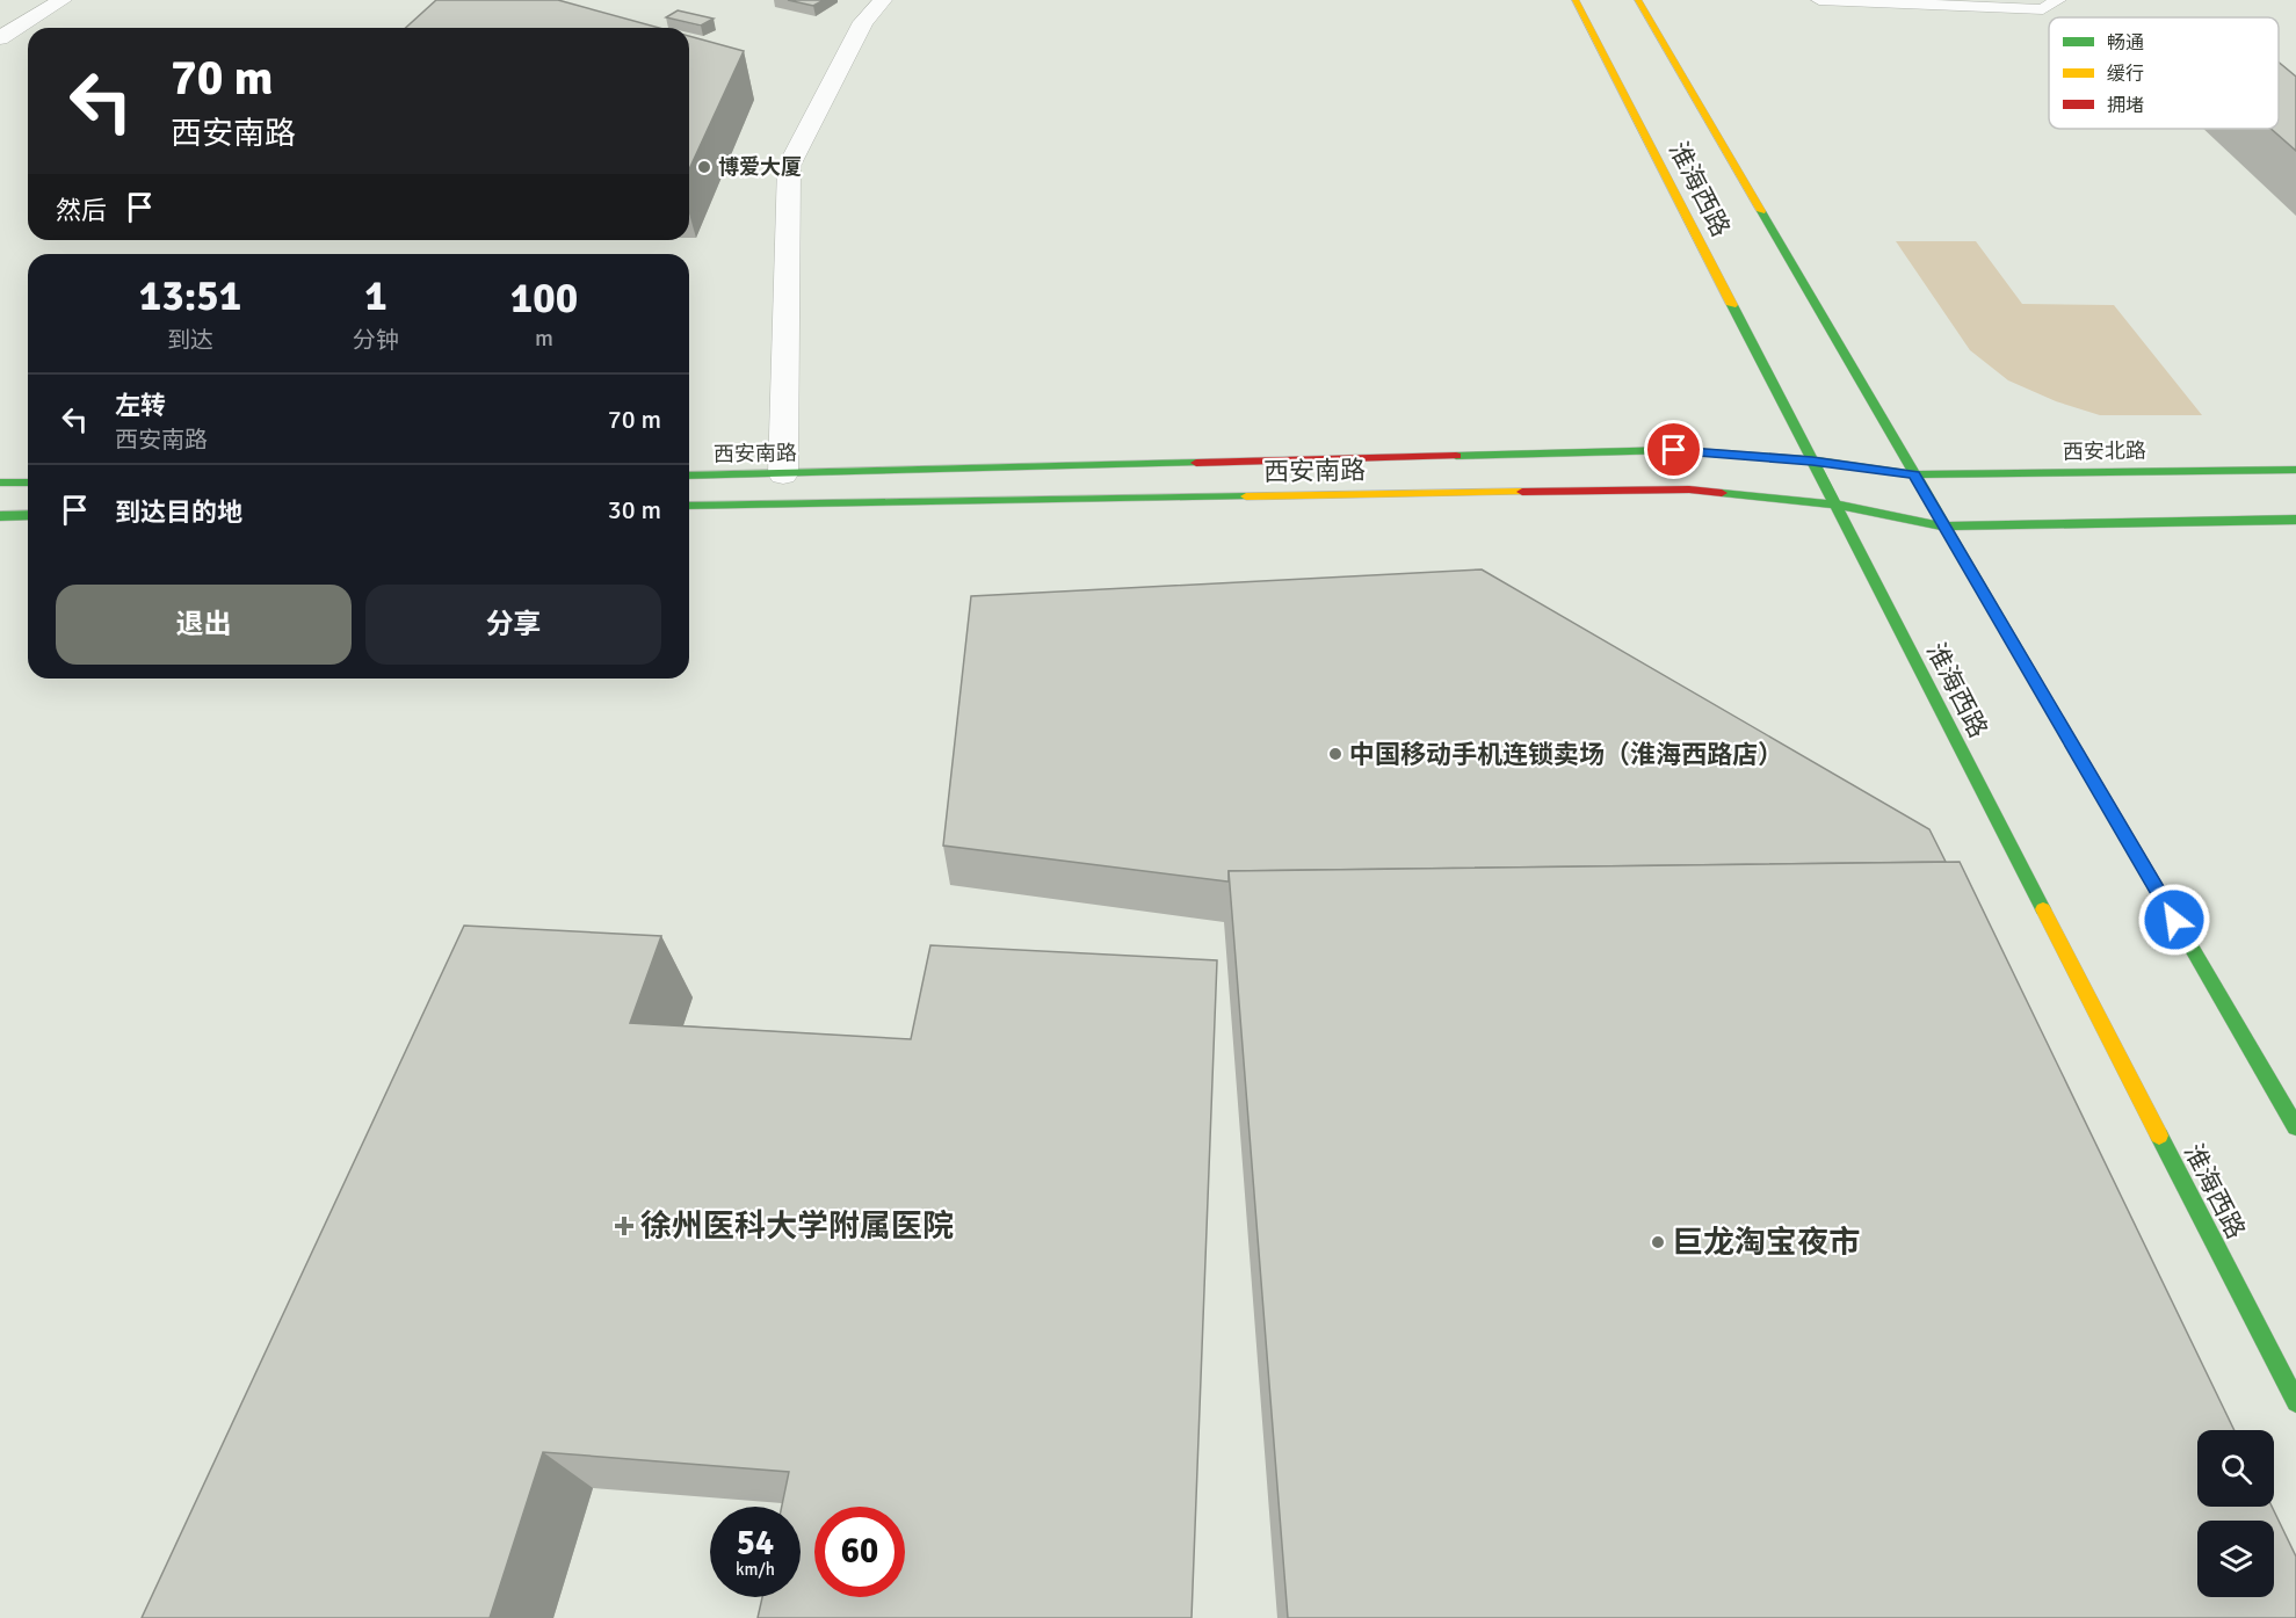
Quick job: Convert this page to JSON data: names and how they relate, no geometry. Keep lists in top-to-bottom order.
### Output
{
  "streets": {
    "main road": ["淮海西路", "西安北路", "西安南路"]
  },
  "crossings": [
    ["淮海西路", "西安北路"],
    ["淮海西路", "西安南路"],
    ["西安北路", "西安南路"]
  ],
  "places": {
    "other": ["博爱大厦", "中国移动手机连锁卖场（淮海西路店）", "巨龙淘宝夜市"],
    "health": ["徐州医科大学附属医院"]
  },
  "legend": ["畅通", "缓行", "拥堵"],
  "page": {
    "turn": ["70 m", "西安南路"],
    "then": "然后",
    "eta": [
      "13:51",
      "到达",
      "1",
      "分钟",
      "100",
      "m"
    ],
    "list": [
      {
        "name": "左转",
        "note": "西安南路",
        "value": "70 m"
      },
      {
        "name": "到达目的地",
        "value": "30 m"
      }
    ],
    "buttons": ["退出", "分享"],
    "speed": "54 km/h",
    "limit": "60"
  }
}
